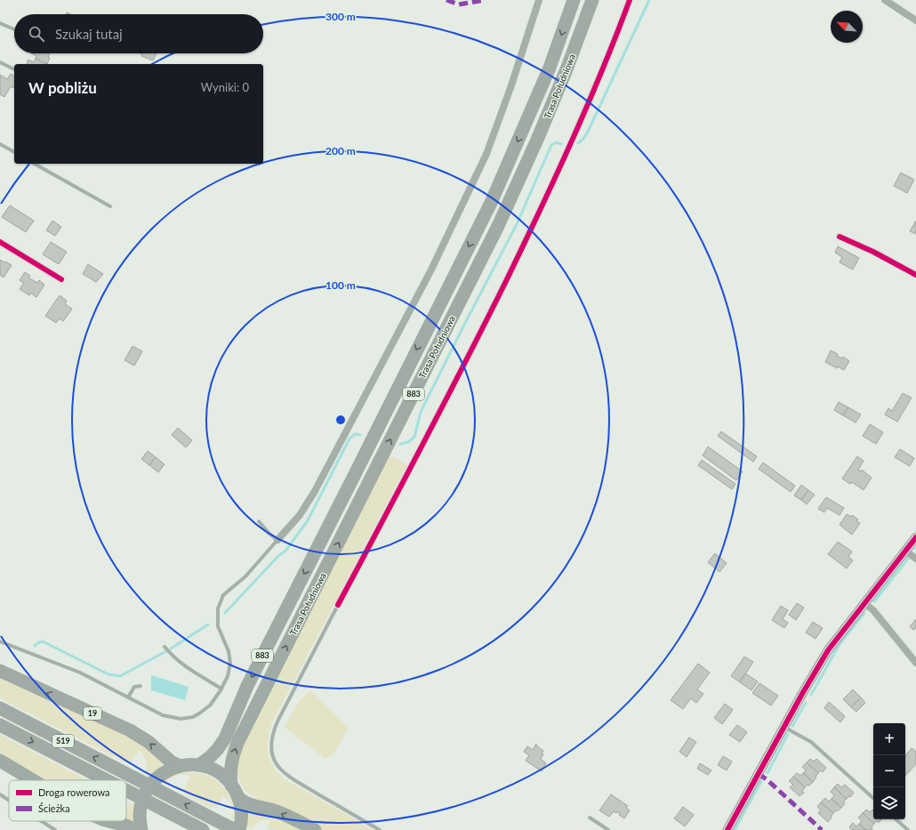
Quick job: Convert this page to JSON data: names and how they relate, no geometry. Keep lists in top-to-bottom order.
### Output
{
  "streets": {
    "highway": [
      "Trasa Południowa",
      "883",
      "19",
      "S19"
    ]
  },
  "crossings": [
    ["Trasa Południowa", "883"]
  ],
  "legend": ["Droga rowerowa", "Ścieżka"],
  "north": "top left",
  "page": {
    "search": "Szukaj tutaj",
    "heading": ["W pobliżu", "Wyniki: 0"],
    "map_buttons": ["+", "−"]
  },
  "rings": ["300 m", "200 m", "100 m"]
}
